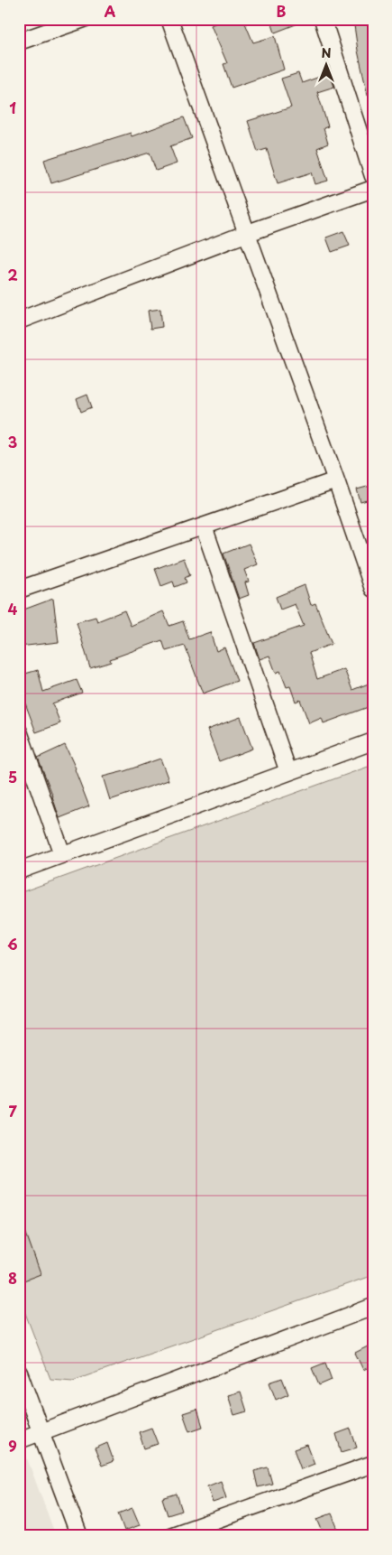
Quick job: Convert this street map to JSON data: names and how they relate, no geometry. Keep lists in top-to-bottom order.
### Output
{
  "north": "top",
  "grid": {
    "columns": ["A", "B"],
    "rows": [
      "1",
      "2",
      "3",
      "4",
      "5",
      "6",
      "7",
      "8",
      "9"
    ]
  }
}
